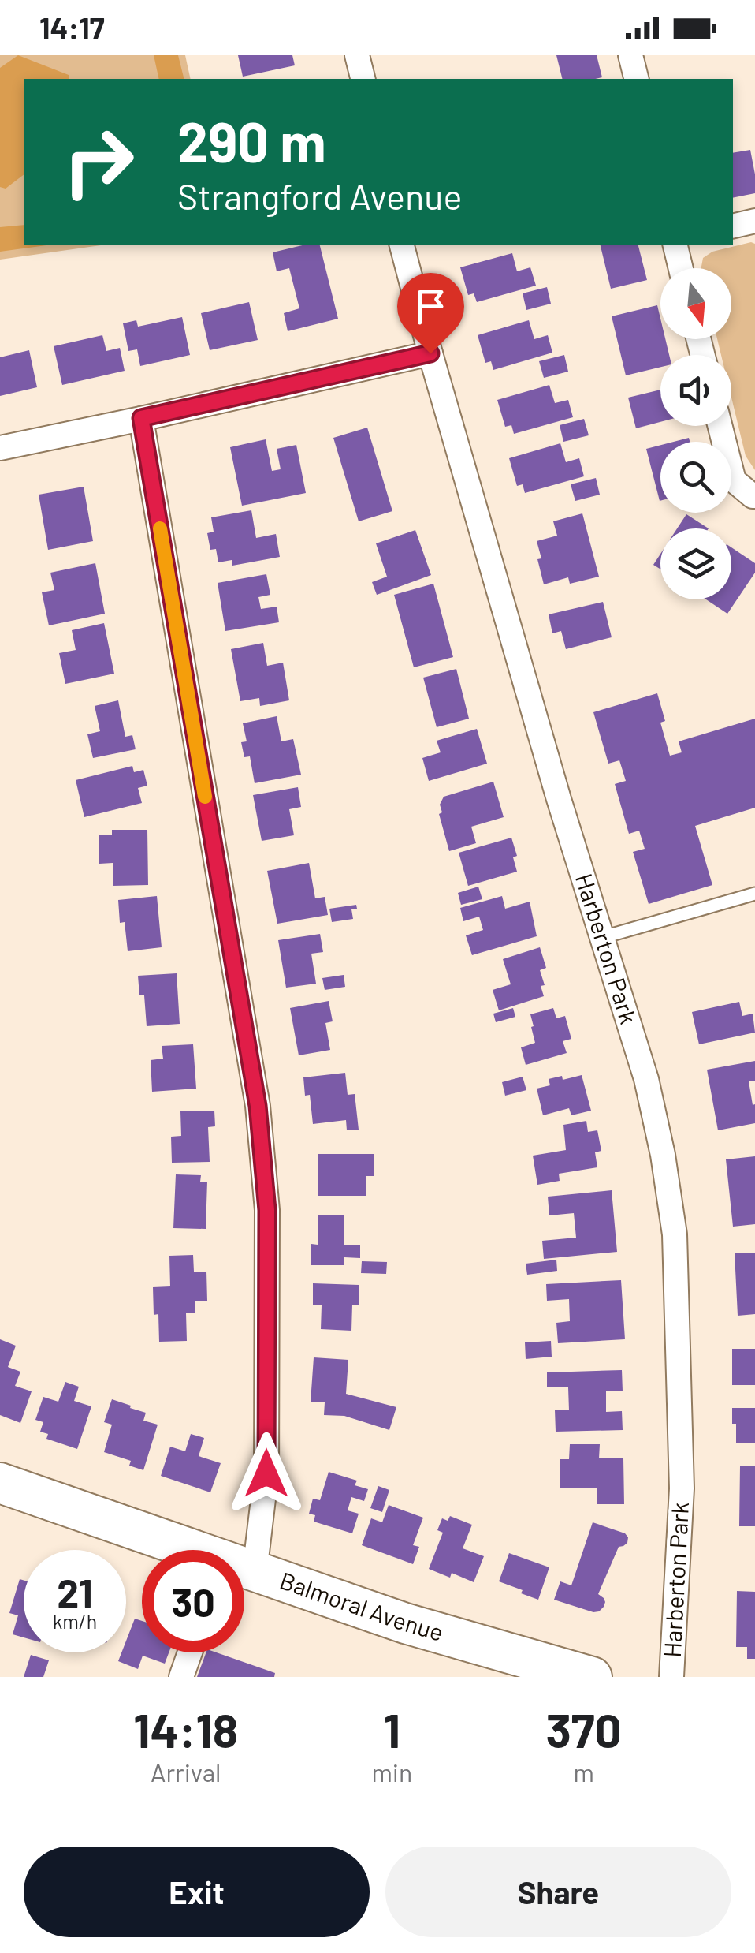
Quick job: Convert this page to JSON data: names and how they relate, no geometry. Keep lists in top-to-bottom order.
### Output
{
  "streets": {
    "highway": ["Balmoral Avenue"],
    "street": ["Harberton Park"]
  },
  "north": "bottom",
  "page": {
    "status": "14:17",
    "turn": ["290 m", "Strangford Avenue"],
    "speed": "21 km/h",
    "limit": "30",
    "eta": [
      "14:18",
      "Arrival",
      "1",
      "min",
      "370",
      "m"
    ],
    "buttons": ["Exit", "Share"]
  }
}
